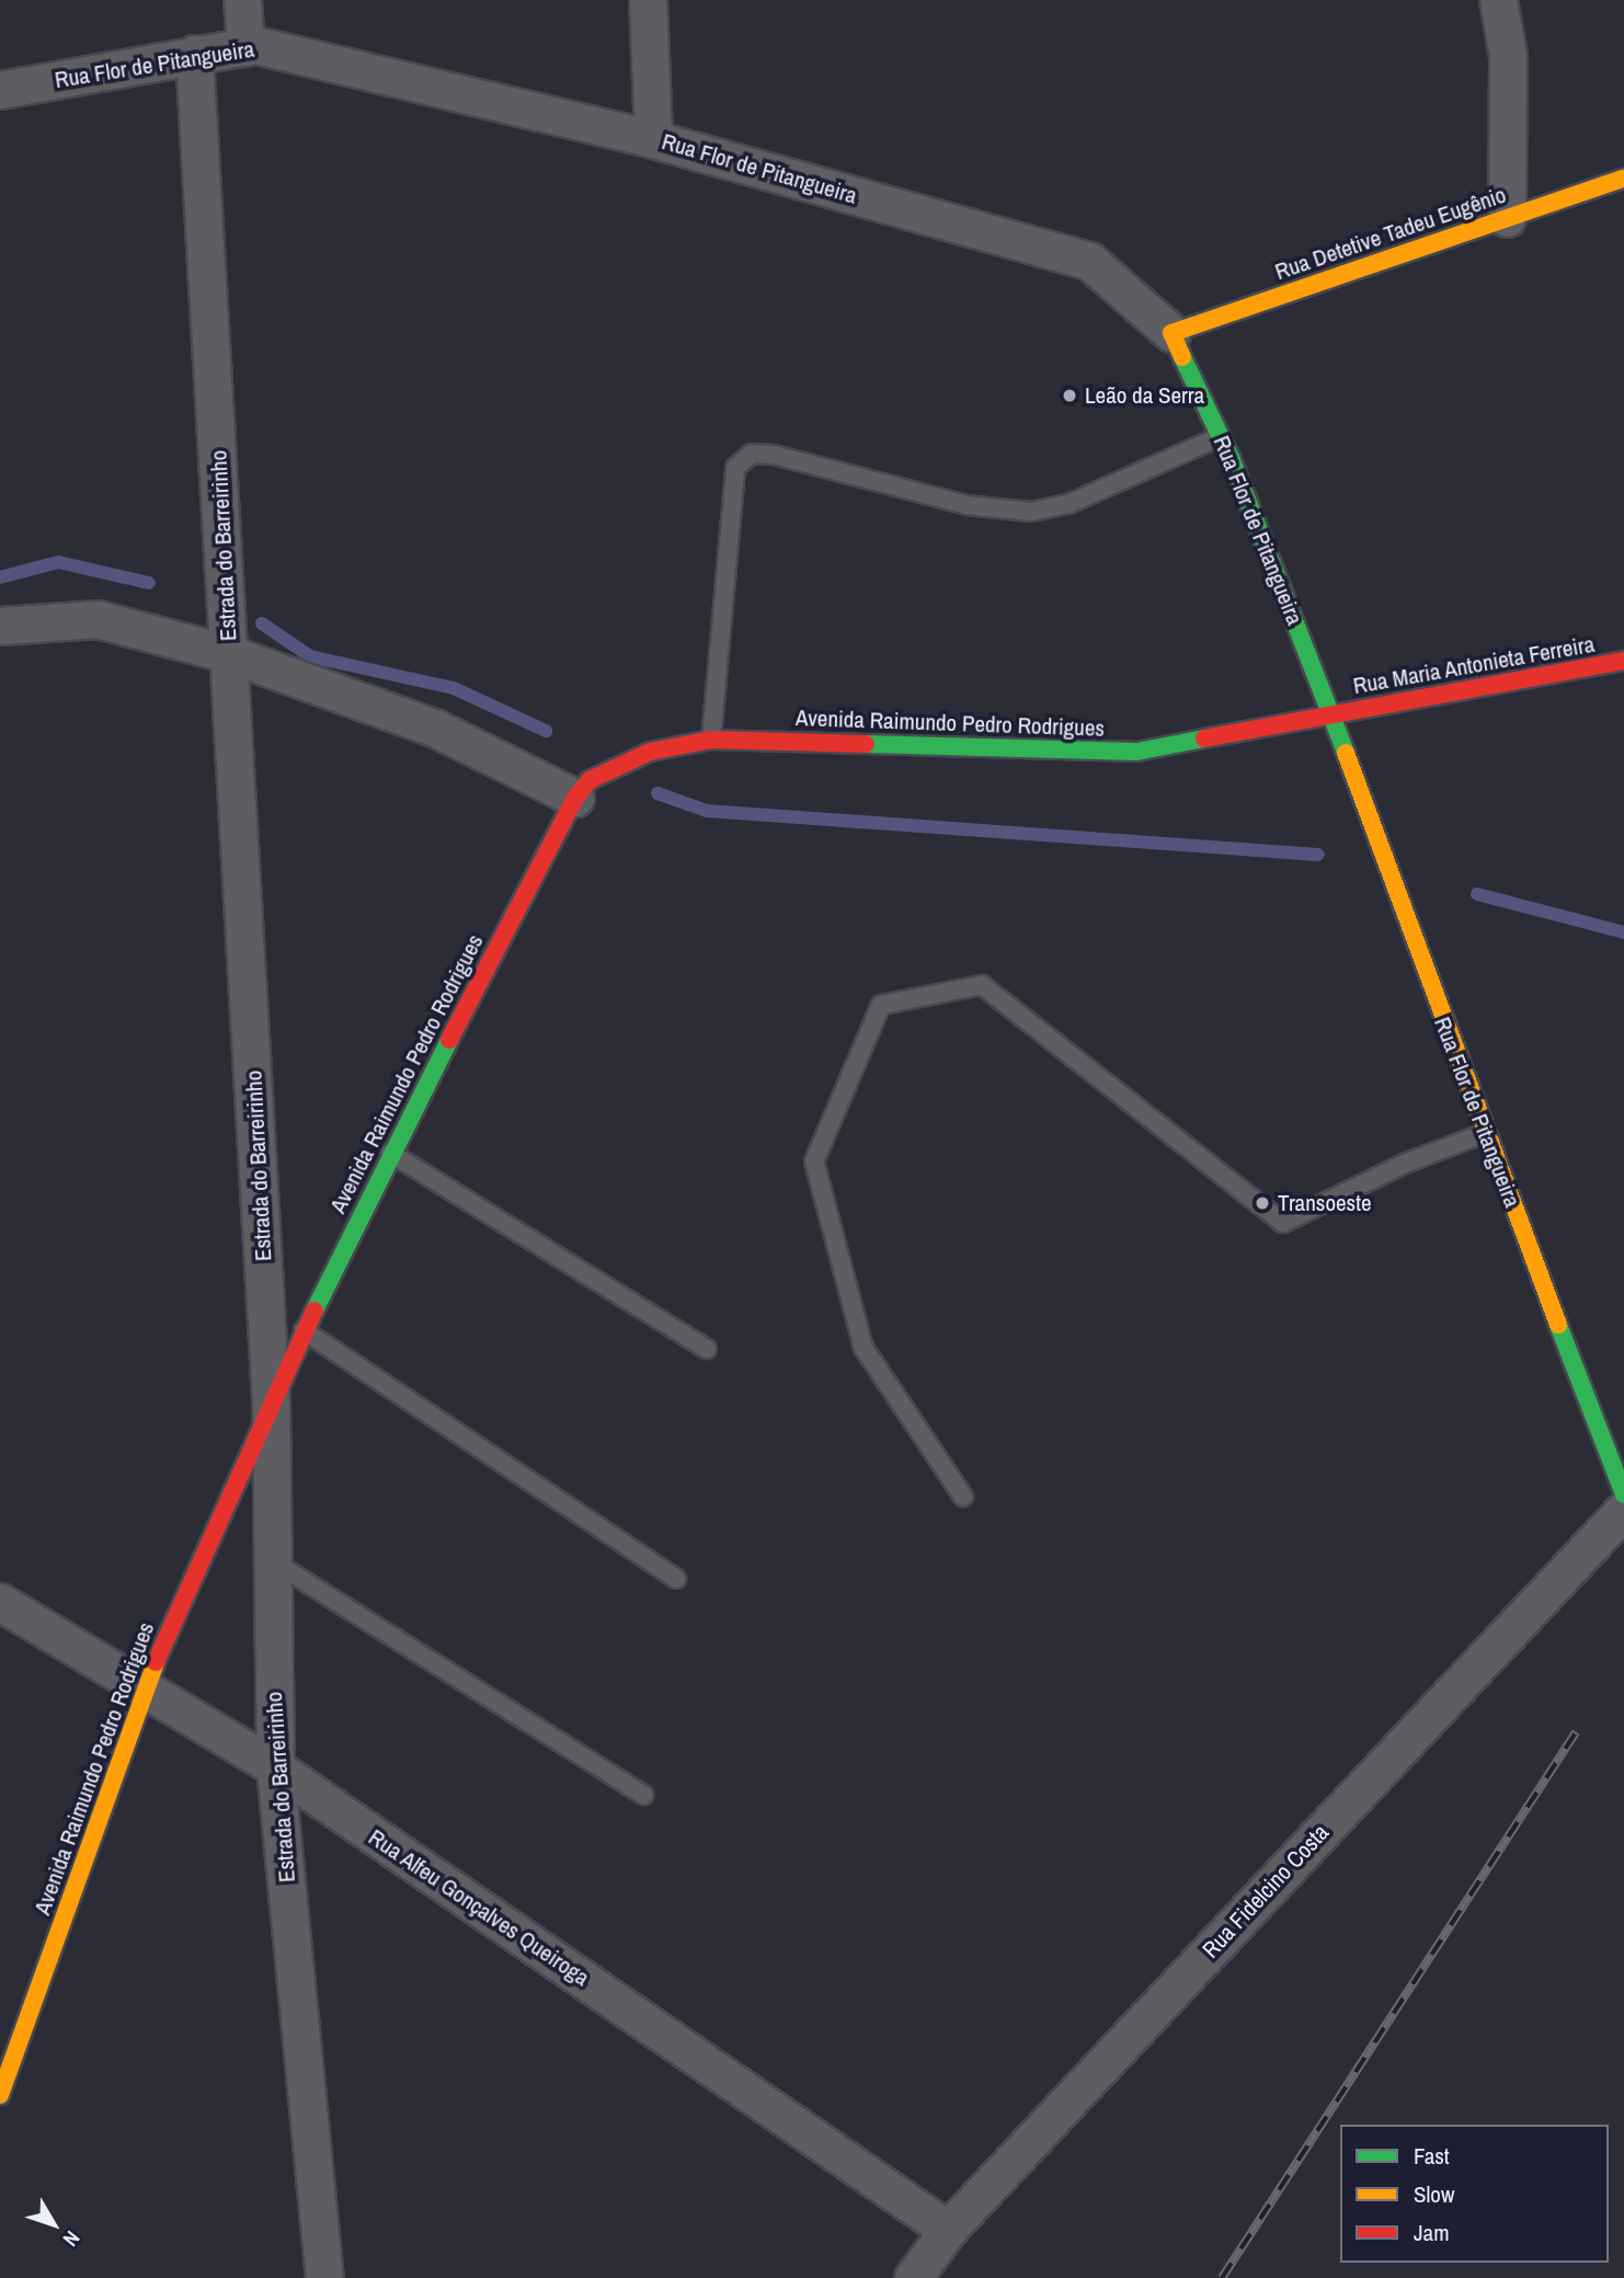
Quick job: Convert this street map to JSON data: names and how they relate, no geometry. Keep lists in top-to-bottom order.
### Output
{
  "streets": {
    "street": [
      "Rua Flor de Pitangueira",
      "Rua Detetive Tadeu Eugênio",
      "Estrada do Barreirinho",
      "Rua Maria Antonieta Ferreira",
      "Avenida Raimundo Pedro Rodrigues",
      "Rua Fidelcino Costa",
      "Rua Alfeu Gonçalves Queiroga"
    ]
  },
  "crossings": [
    ["Rua Flor de Pitangueira", "Rua Detetive Tadeu Eugênio"],
    ["Rua Flor de Pitangueira", "Estrada do Barreirinho"],
    ["Rua Flor de Pitangueira", "Rua Maria Antonieta Ferreira"],
    ["Rua Flor de Pitangueira", "Avenida Raimundo Pedro Rodrigues"],
    ["Estrada do Barreirinho", "Avenida Raimundo Pedro Rodrigues"],
    ["Estrada do Barreirinho", "Rua Alfeu Gonçalves Queiroga"],
    ["Rua Maria Antonieta Ferreira", "Avenida Raimundo Pedro Rodrigues"],
    ["Avenida Raimundo Pedro Rodrigues", "Rua Alfeu Gonçalves Queiroga"],
    ["Rua Fidelcino Costa", "Rua Alfeu Gonçalves Queiroga"]
  ],
  "places": ["Leão da Serra", "Transoeste"],
  "legend": ["Fast", "Slow", "Jam"],
  "north": "bottom right"
}
